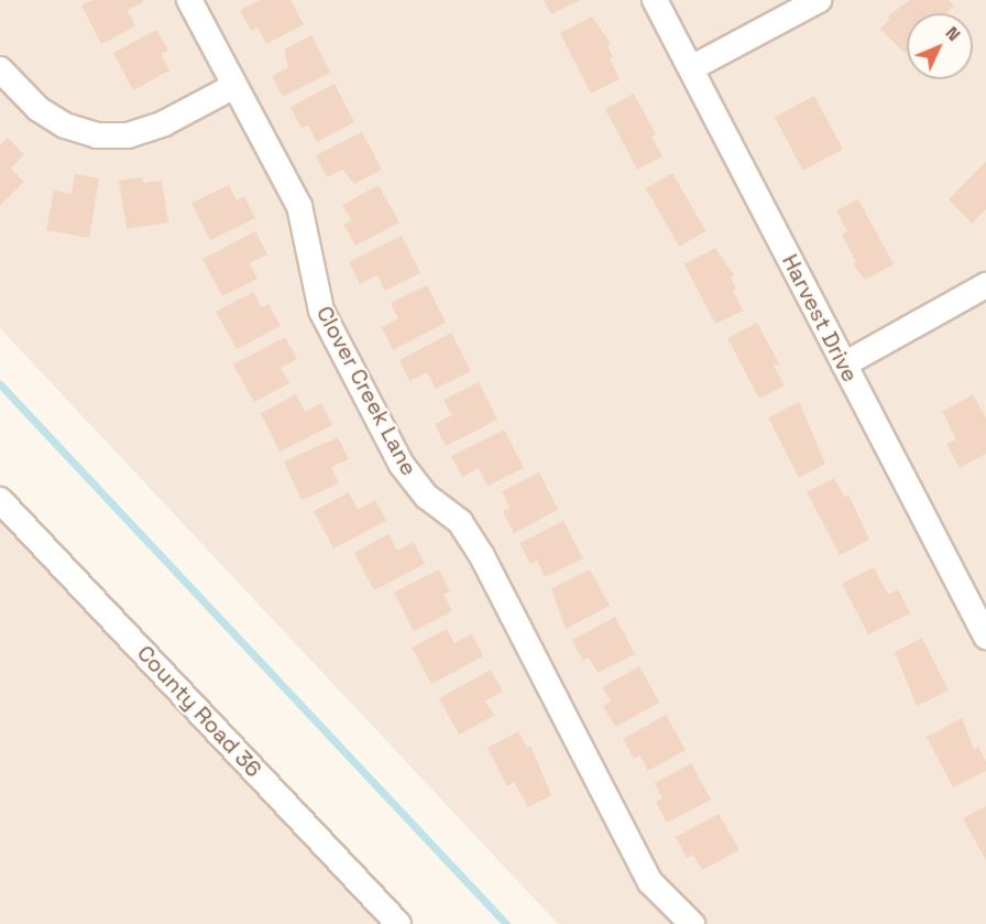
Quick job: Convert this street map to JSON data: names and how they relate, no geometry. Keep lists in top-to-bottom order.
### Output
{
  "streets": {
    "street": ["Harvest Drive", "Clover Creek Lane", "County Road 36"]
  },
  "north": "top right"
}
